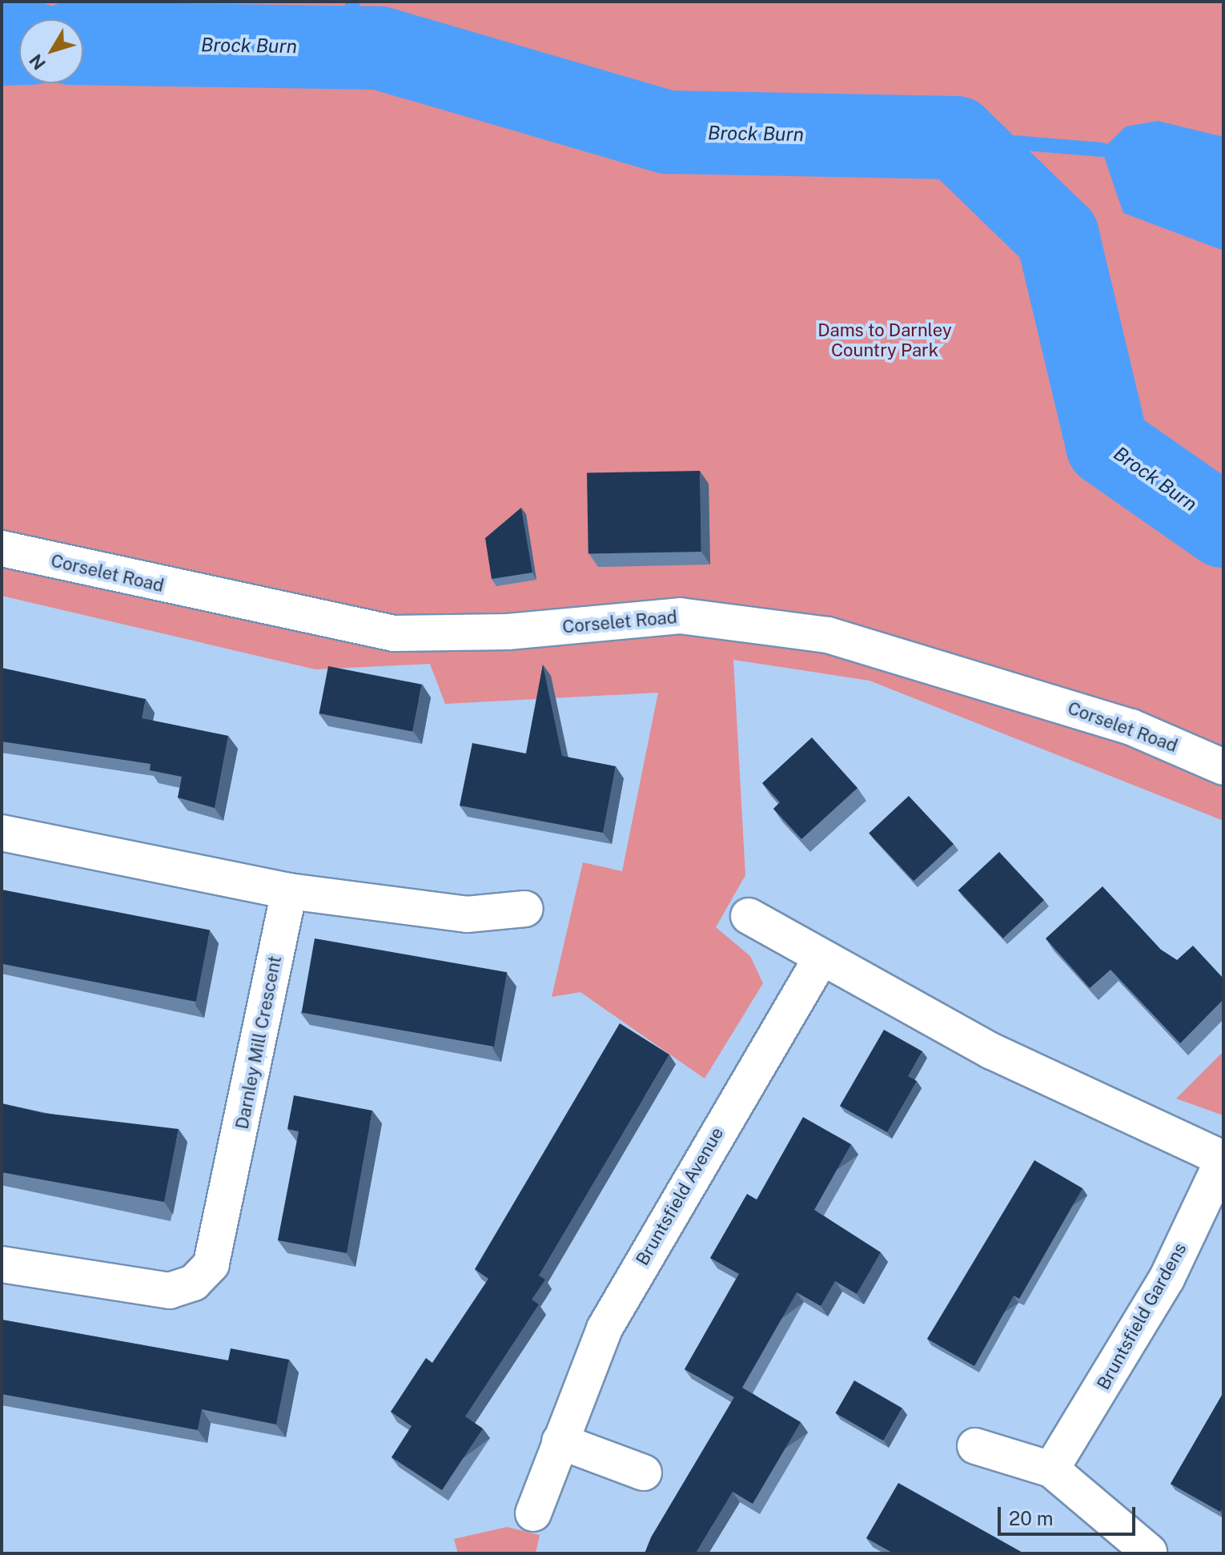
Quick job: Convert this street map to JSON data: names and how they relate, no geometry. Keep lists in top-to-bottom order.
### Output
{
  "streets": {
    "street": [
      "Corselet Road",
      "Darnley Mill Crescent",
      "Bruntsfield Avenue",
      "Bruntsfield Gardens"
    ]
  },
  "water": ["Brock Burn"],
  "parks": ["Dams to Darnley Country Park"],
  "scale_bar": "20 m",
  "north": "bottom left"
}
